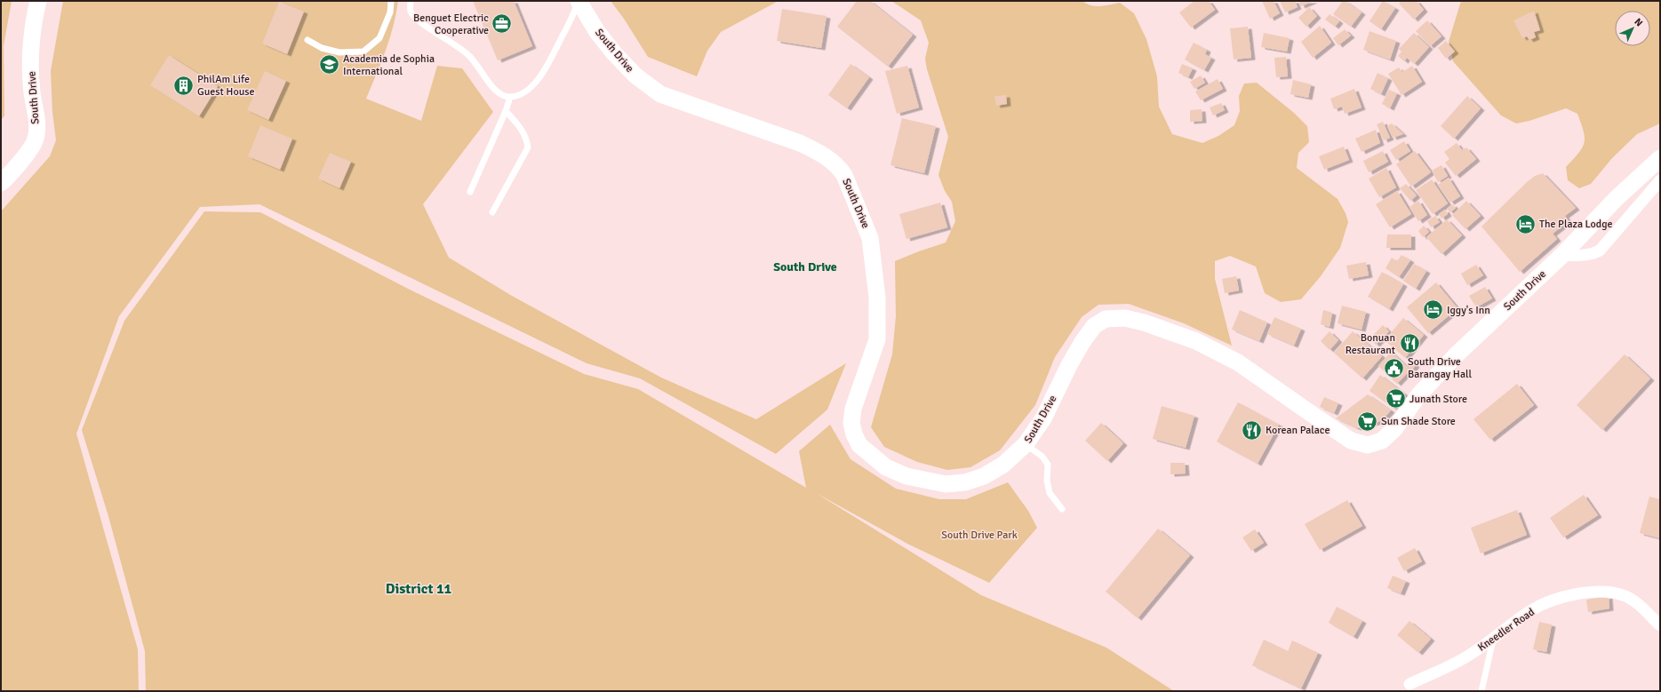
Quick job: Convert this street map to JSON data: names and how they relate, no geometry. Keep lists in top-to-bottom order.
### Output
{
  "streets": {
    "main road": ["South Drive"],
    "street": ["Kneedler Road"]
  },
  "districts": ["South Drive", "District 11"],
  "parks": ["South Drive Park"],
  "places": {
    "office": ["Benguet Electric Cooperative"],
    "school or university": ["Academia de Sophia International"],
    "building": ["PhilAm Life Guest House"],
    "hotel": ["The Plaza Lodge", "Iggy's Inn"],
    "restaurant": ["Bonuan Restaurant", "Korean Palace"],
    "public building": ["South Drive Barangay Hall"],
    "supermarket": ["Junath Store", "Sun Shade Store"]
  },
  "north": "top right"
}
